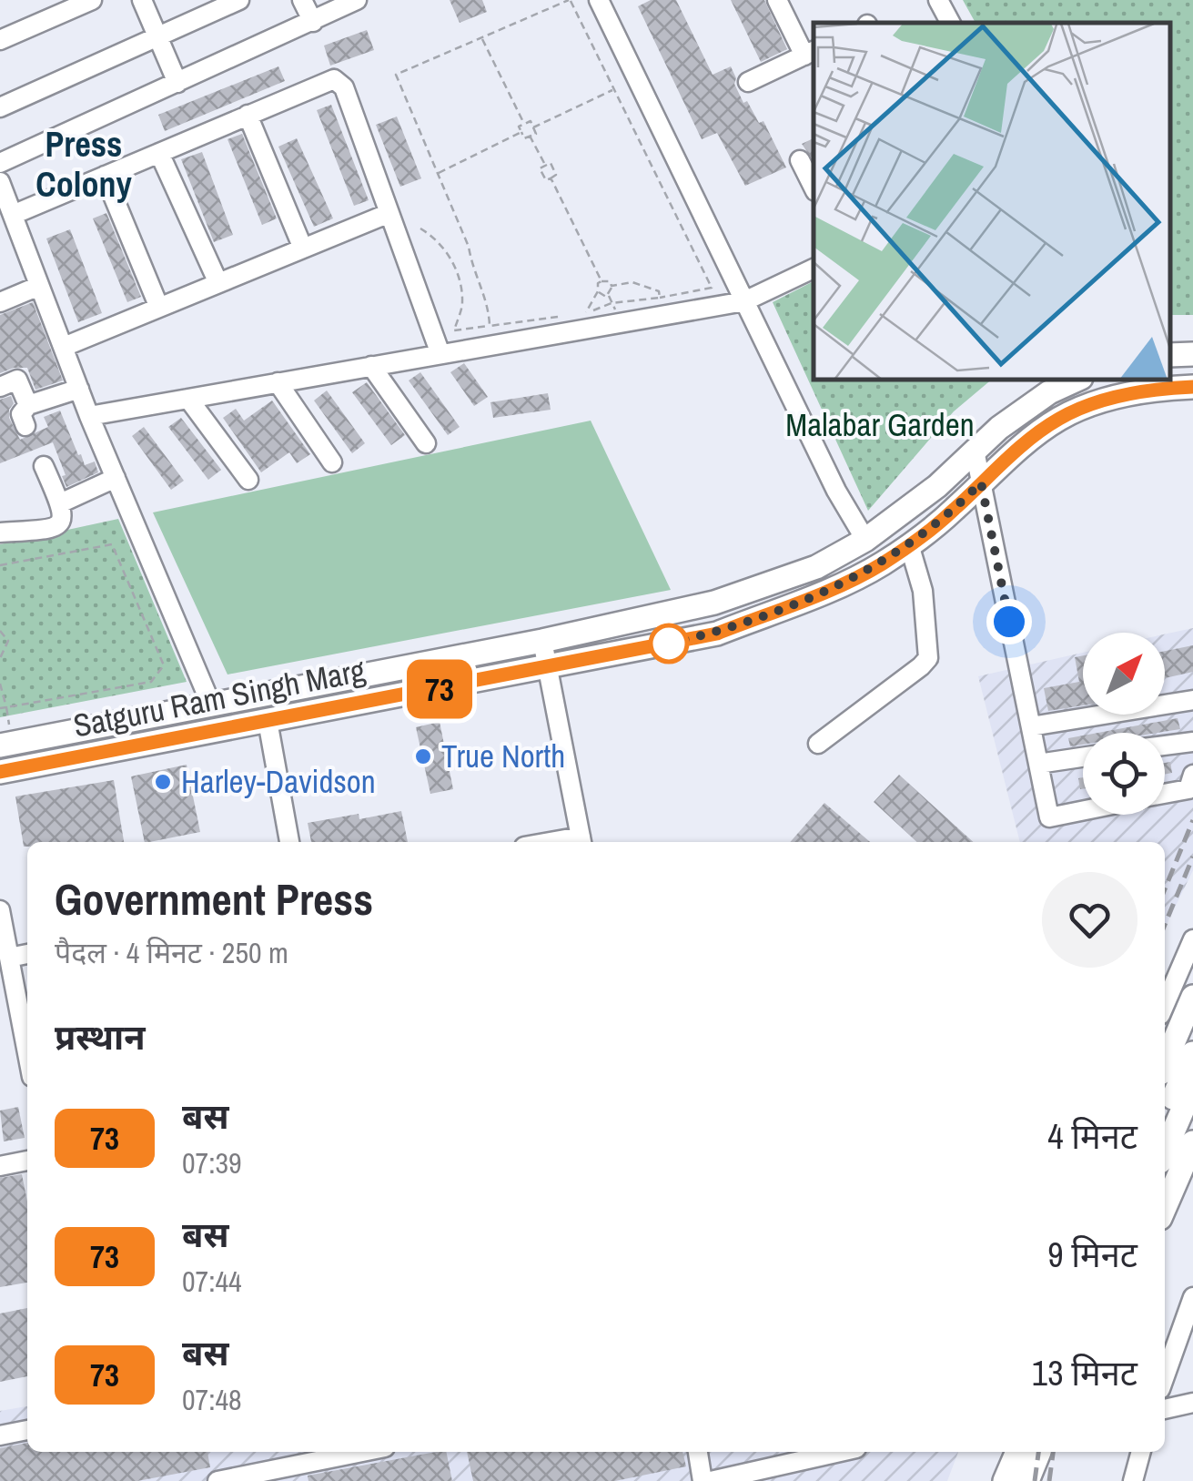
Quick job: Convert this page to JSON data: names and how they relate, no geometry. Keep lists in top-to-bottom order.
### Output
{
  "streets": {
    "main road": ["Satguru Ram Singh Marg"]
  },
  "districts": ["Press Colony"],
  "parks": ["Malabar Garden"],
  "places": ["True North", "Harley-Davidson"],
  "lines": ["bus line 73"],
  "north": "top right",
  "page": {
    "on_map": "73",
    "heading": [
      ["Government Press", "पैदल · 4 मिनट · 250 m"],
      "प्रस्थान"
    ],
    "list": [
      {
        "mark": "73",
        "name": "बस",
        "note": "07:39",
        "value": "4 मिनट"
      },
      {
        "mark": "73",
        "name": "बस",
        "note": "07:44",
        "value": "9 मिनट"
      },
      {
        "mark": "73",
        "name": "बस",
        "note": "07:48",
        "value": "13 मिनट"
      }
    ]
  }
}
